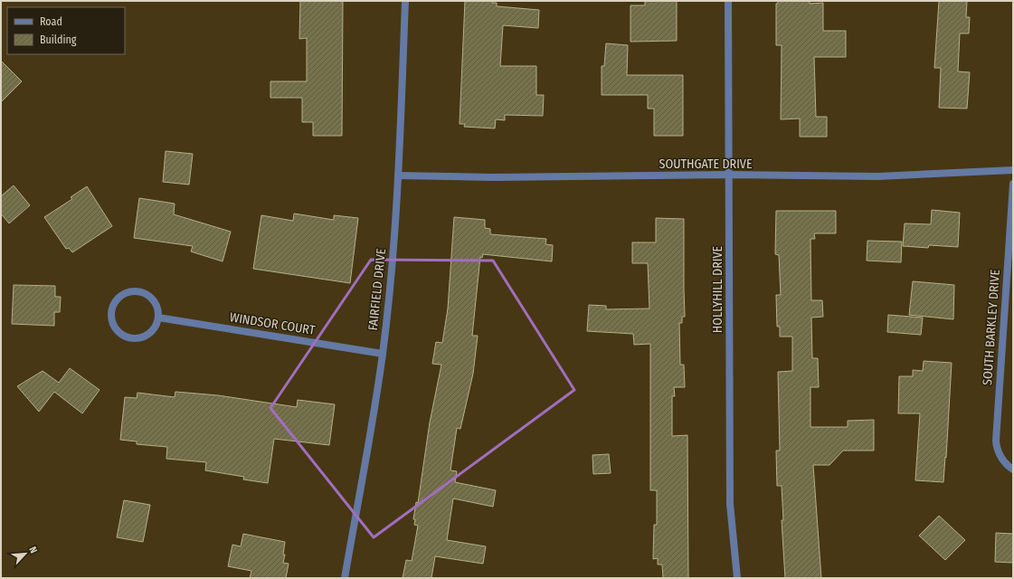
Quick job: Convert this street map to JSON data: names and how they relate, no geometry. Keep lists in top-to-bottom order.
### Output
{
  "streets": {
    "street": [
      "SOUTHGATE DRIVE",
      "FAIRFIELD DRIVE",
      "HOLLYHILL DRIVE",
      "WINDSOR COURT",
      "SOUTH BARKLEY DRIVE"
    ]
  },
  "crossings": [
    ["SOUTHGATE DRIVE", "FAIRFIELD DRIVE"],
    ["SOUTHGATE DRIVE", "HOLLYHILL DRIVE"],
    ["FAIRFIELD DRIVE", "WINDSOR COURT"]
  ],
  "legend": ["Road", "Building"],
  "north": "top right"
}
